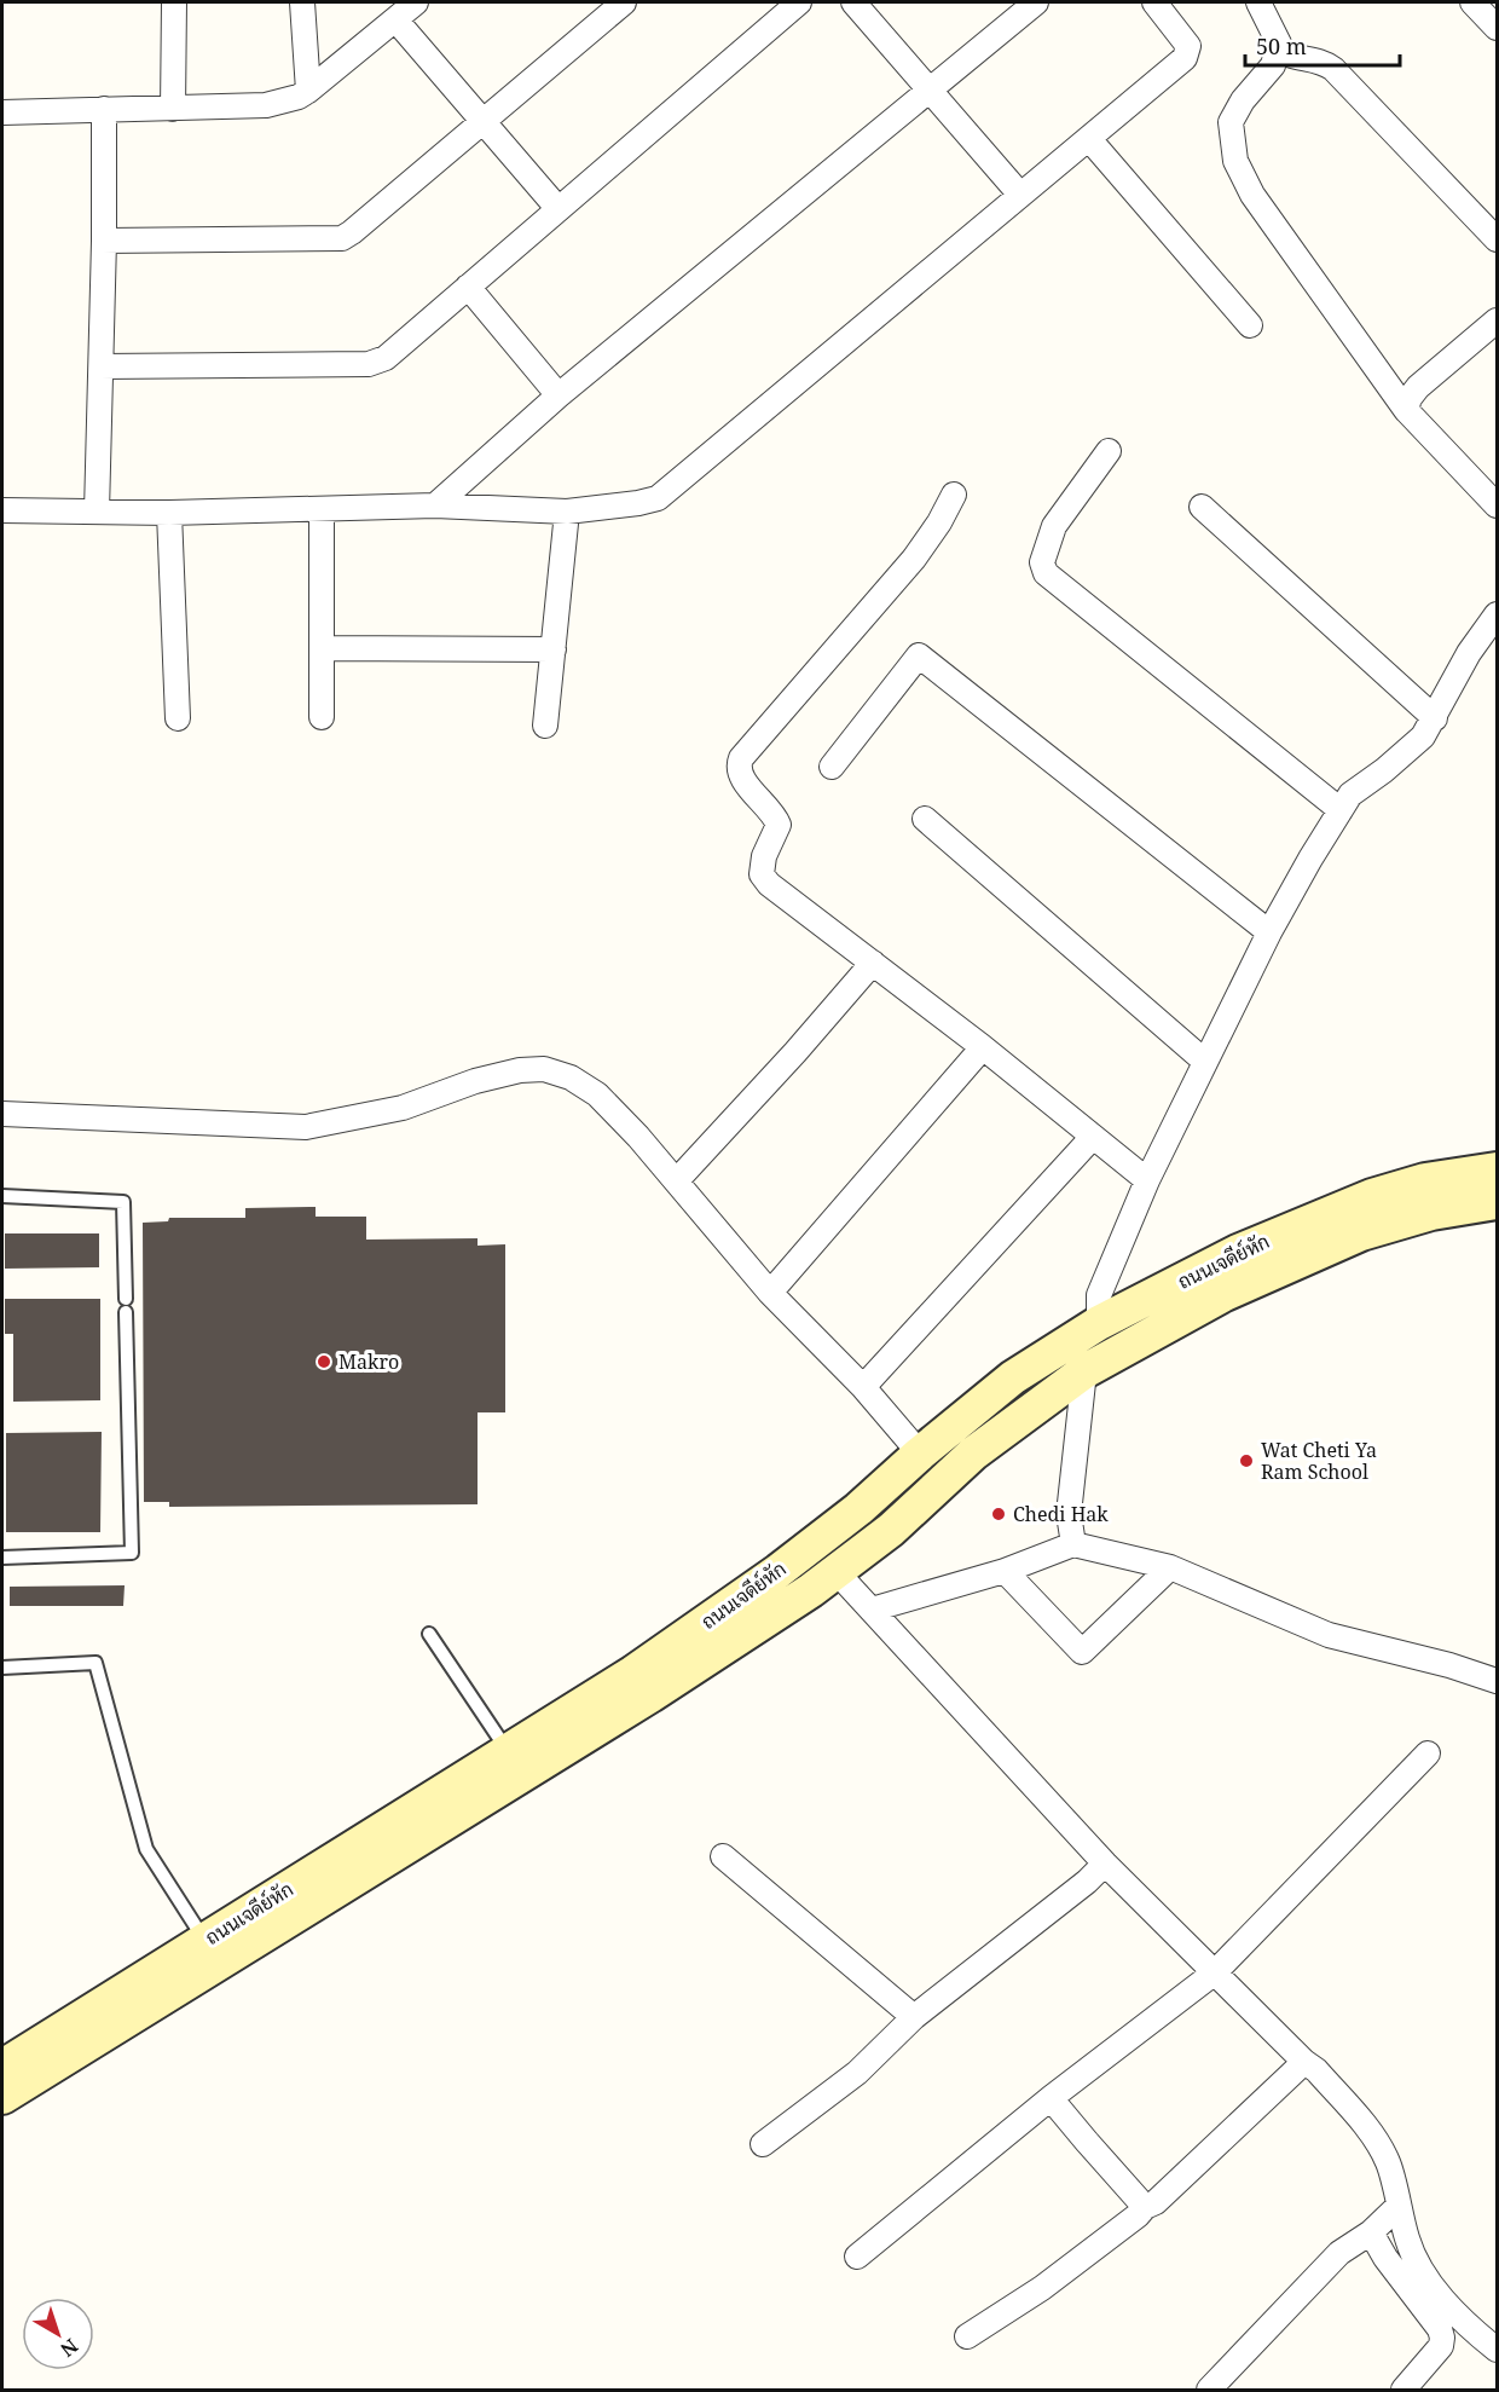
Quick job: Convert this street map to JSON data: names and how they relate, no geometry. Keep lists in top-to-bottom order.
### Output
{
  "streets": {
    "main road": ["ถนนเจดีย์หัก"]
  },
  "places": ["Makro", "Wat Cheti Ya Ram School", "Chedi Hak"],
  "scale_bar": "50 m",
  "north": "bottom right"
}
